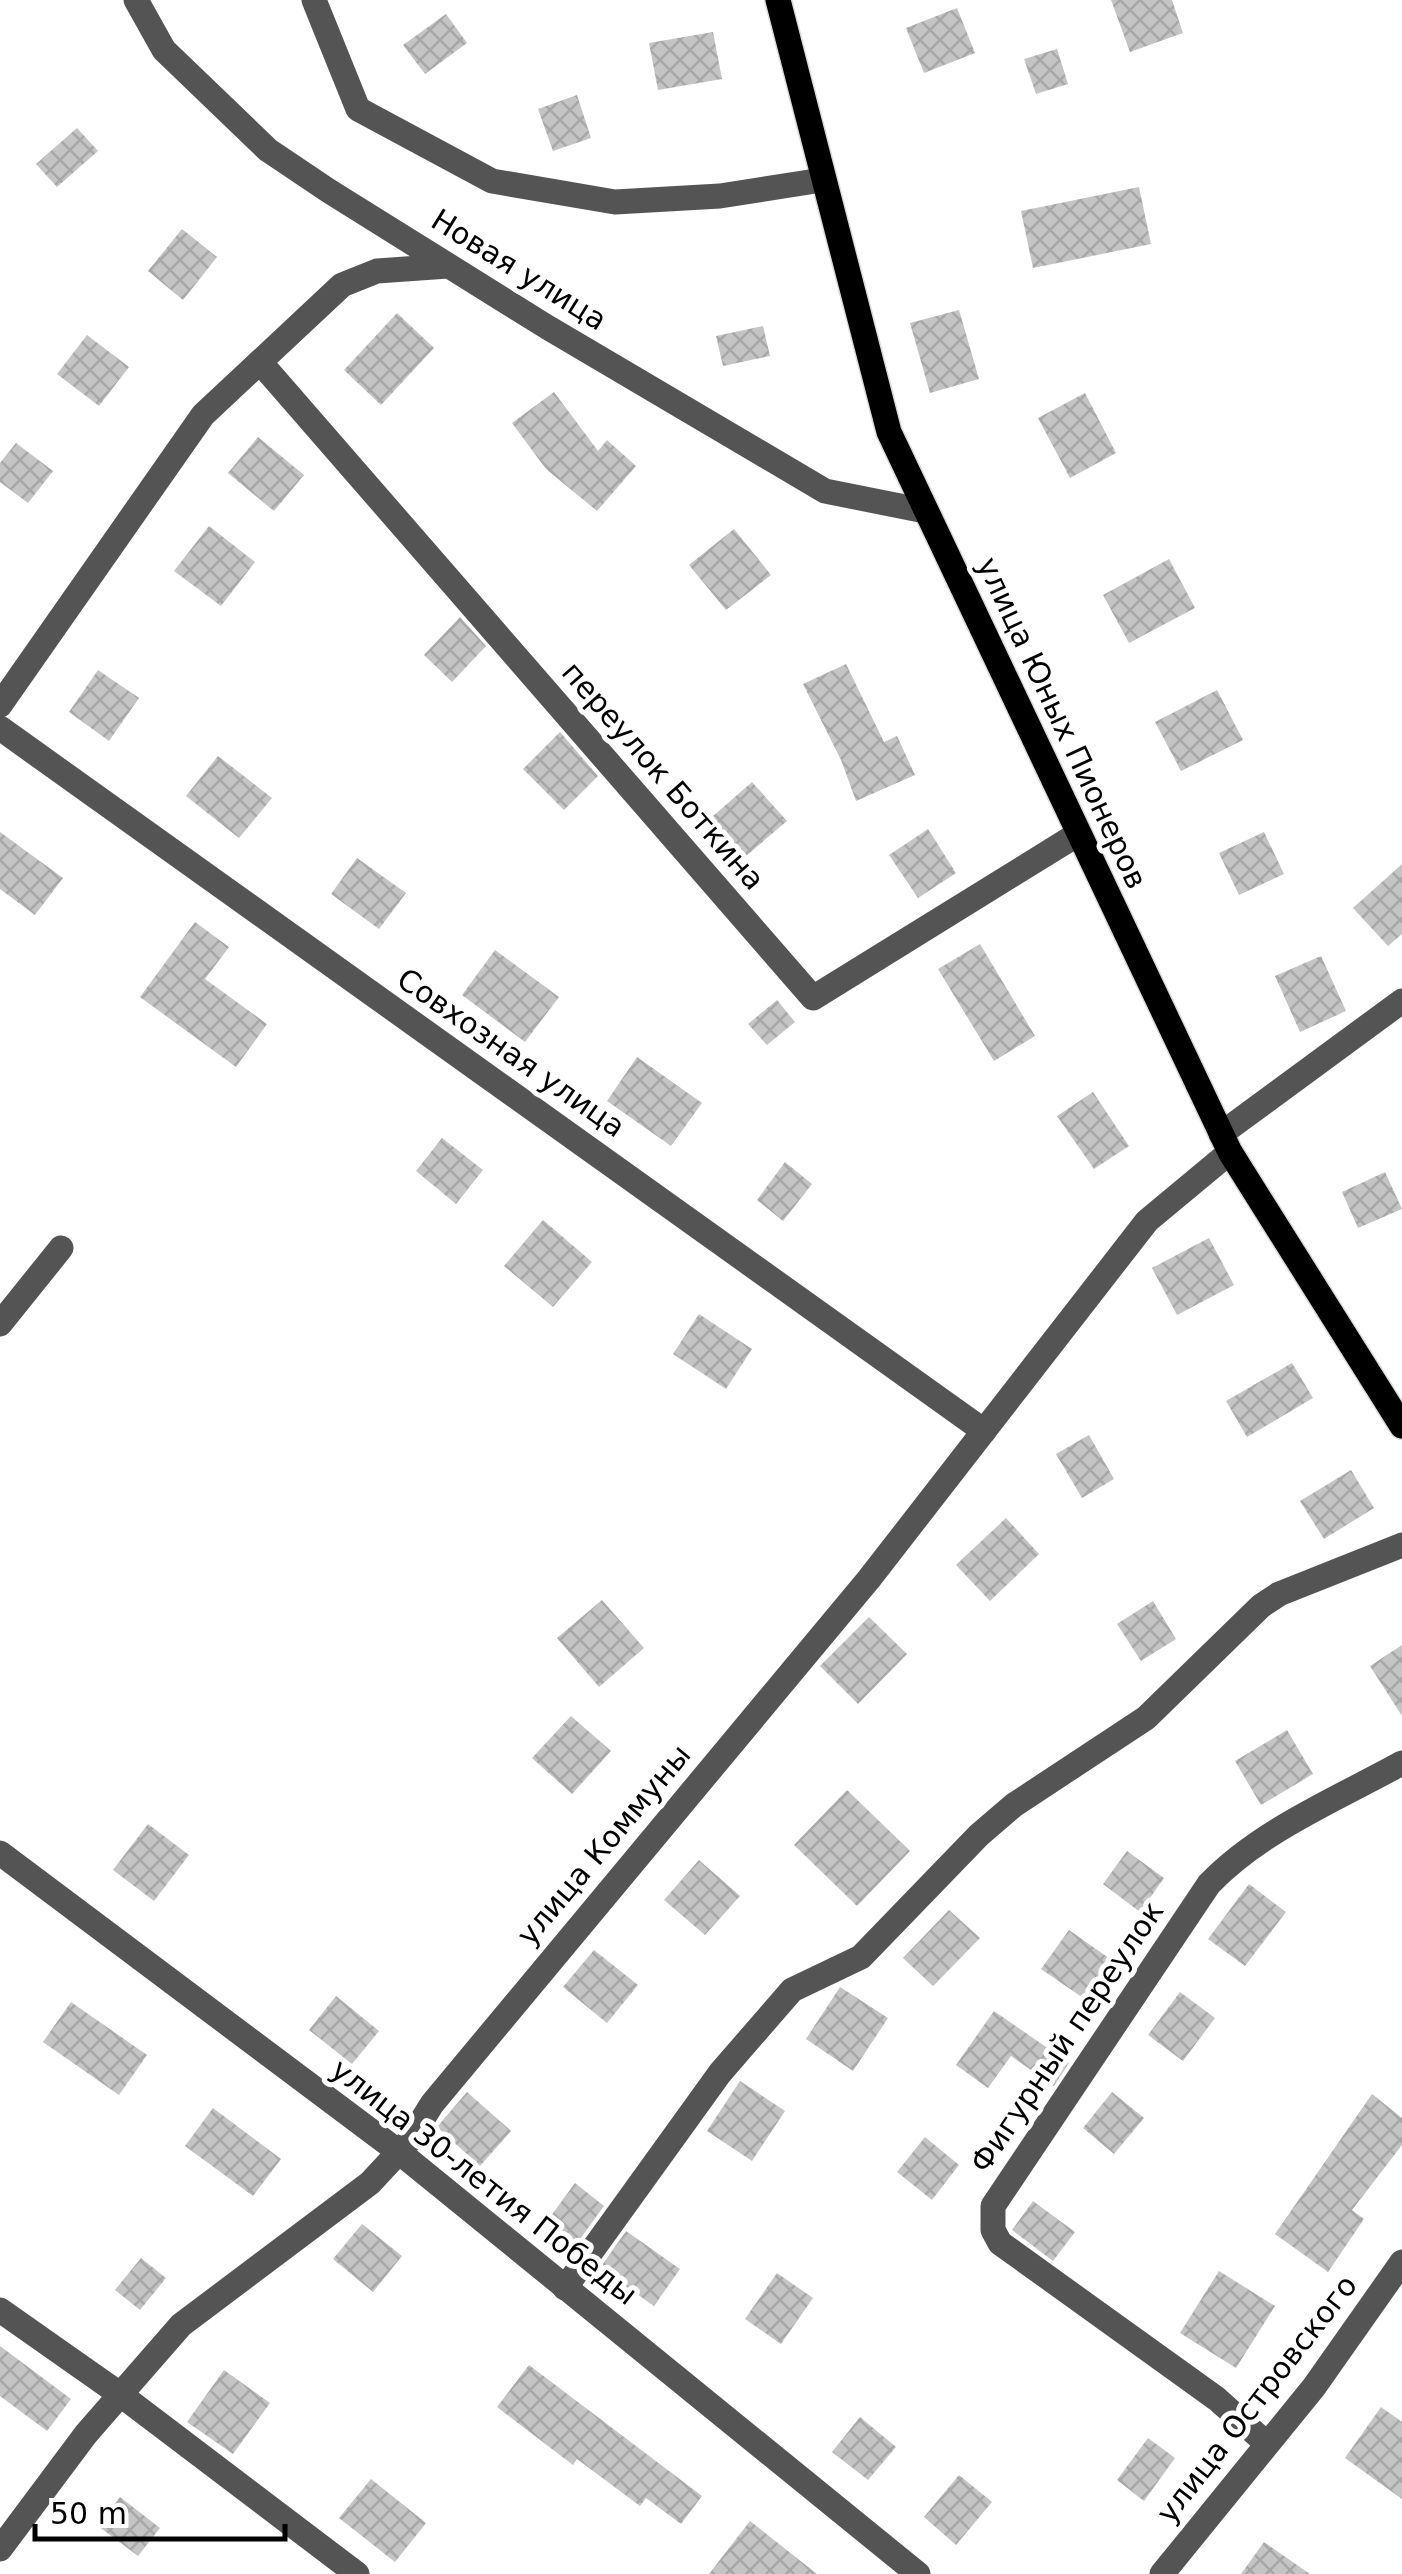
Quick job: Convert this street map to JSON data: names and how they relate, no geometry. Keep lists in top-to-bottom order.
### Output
{
  "streets": {
    "main road": ["улица Юных Пионеров"],
    "street": [
      "Новая улица",
      "переулок Боткина",
      "Совхозная улица",
      "улица Коммуны",
      "Фигурный переулок",
      "улица 30-летия Победы",
      "улица Островского"
    ]
  },
  "crossings": [
    ["Новая улица", "улица Юных Пионеров"],
    ["улица Юных Пионеров", "переулок Боткина"],
    ["улица Юных Пионеров", "улица Коммуны"],
    ["Совхозная улица", "улица Коммуны"],
    ["улица Коммуны", "улица 30-летия Победы"],
    ["Фигурный переулок", "улица Островского"]
  ],
  "scale_bar": "50 m"
}
